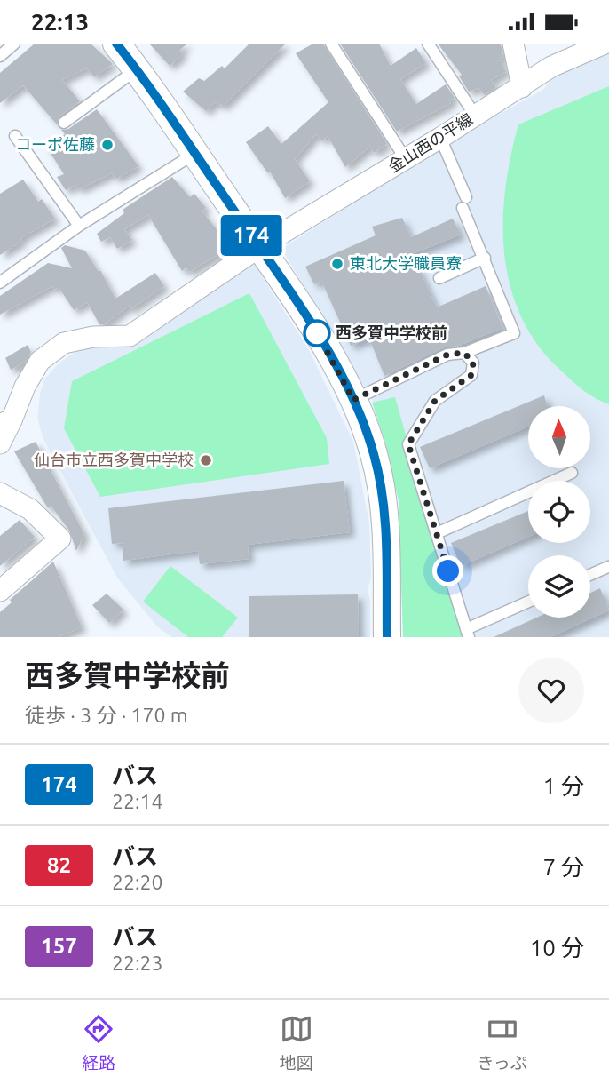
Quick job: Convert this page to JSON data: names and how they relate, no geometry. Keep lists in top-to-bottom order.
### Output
{
  "streets": {
    "street": ["金山西の平線"]
  },
  "places": [
    "コーポ佐藤",
    "東北大学職員寮",
    "西多賀中学校前",
    "仙台市立西多賀中学校"
  ],
  "lines": ["bus line 174"],
  "north": "top",
  "page": {
    "status": "22:13",
    "on_map": "174",
    "heading": ["西多賀中学校前", "徒歩 · 3 分 · 170 m"],
    "list": [
      {
        "mark": "174",
        "name": "バス",
        "note": "22:14",
        "value": "1 分"
      },
      {
        "mark": "82",
        "name": "バス",
        "note": "22:20",
        "value": "7 分"
      },
      {
        "mark": "157",
        "name": "バス",
        "note": "22:23",
        "value": "10 分"
      }
    ],
    "tabs": ["経路", "地図", "きっぷ"]
  }
}
